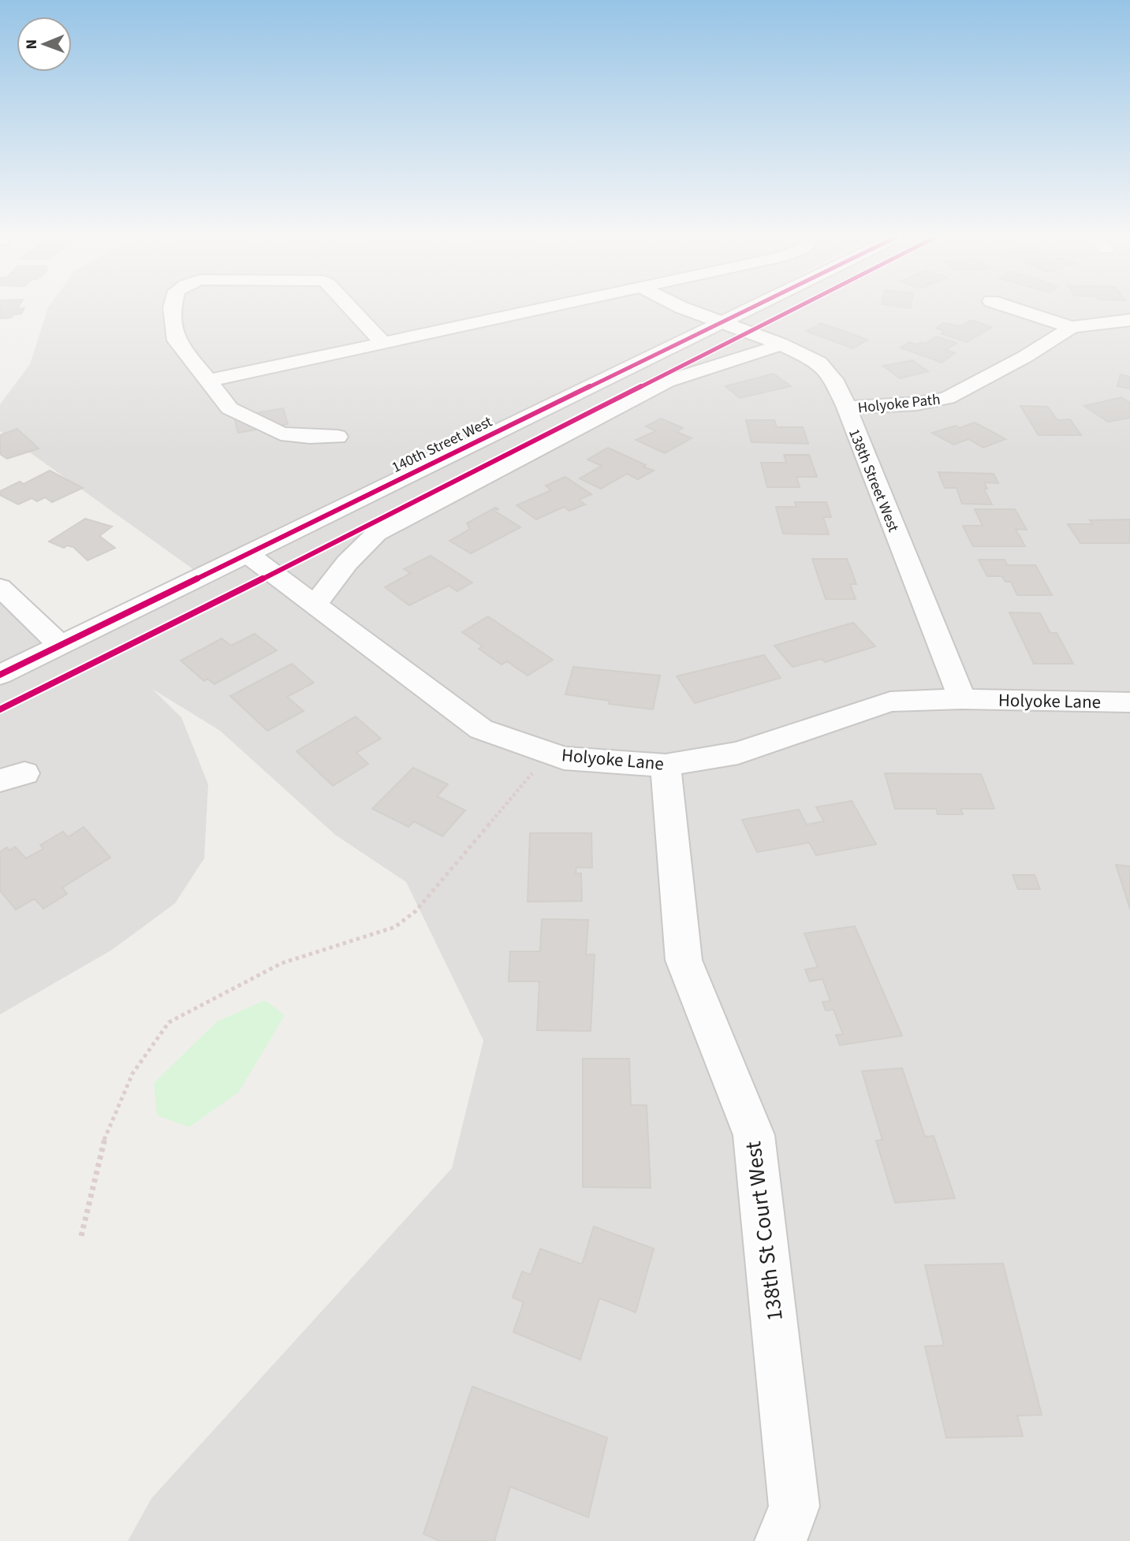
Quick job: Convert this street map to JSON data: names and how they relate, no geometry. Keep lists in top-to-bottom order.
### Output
{
  "streets": {
    "street": [
      "Holyoke Path",
      "140th Street West",
      "138th Street West",
      "Holyoke Lane",
      "138th St Court West"
    ]
  },
  "crossings": [
    ["Holyoke Path", "138th Street West"],
    ["140th Street West", "138th Street West"],
    ["140th Street West", "Holyoke Lane"],
    ["138th Street West", "Holyoke Lane"],
    ["Holyoke Lane", "138th St Court West"]
  ],
  "north": "left"
}
